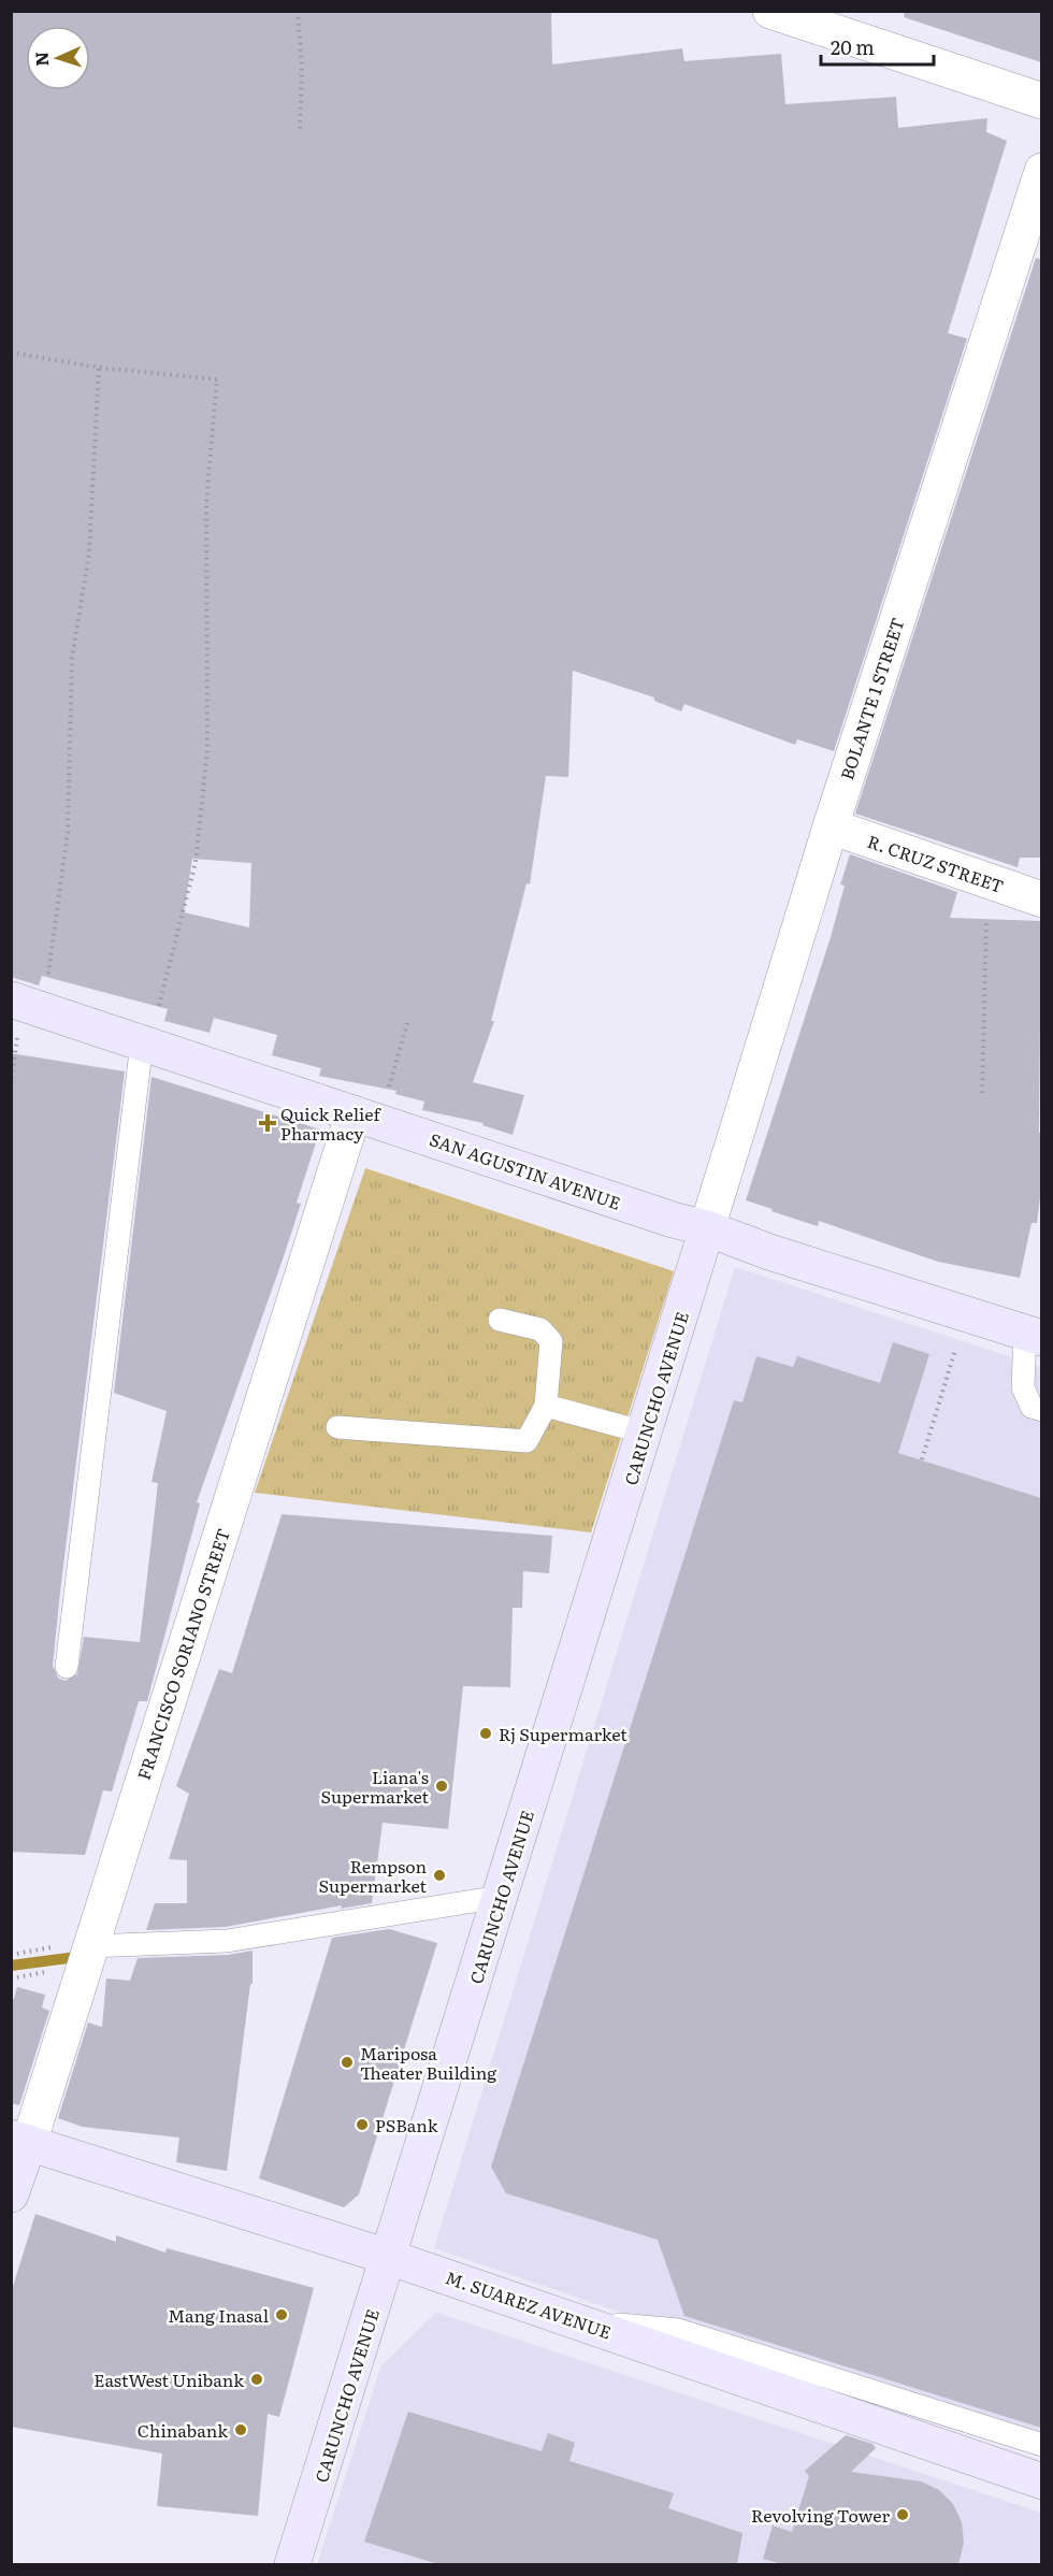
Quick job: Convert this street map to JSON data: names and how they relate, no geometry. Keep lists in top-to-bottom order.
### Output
{
  "streets": {
    "street": [
      "BOLANTE 1 STREET",
      "R. CRUZ STREET",
      "SAN AGUSTIN AVENUE",
      "CARUNCHO AVENUE",
      "FRANCISCO SORIANO STREET",
      "M. SUAREZ AVENUE"
    ]
  },
  "crossings": [
    ["BOLANTE 1 STREET", "R. CRUZ STREET"],
    ["BOLANTE 1 STREET", "SAN AGUSTIN AVENUE"],
    ["BOLANTE 1 STREET", "CARUNCHO AVENUE"],
    ["SAN AGUSTIN AVENUE", "CARUNCHO AVENUE"],
    ["SAN AGUSTIN AVENUE", "FRANCISCO SORIANO STREET"],
    ["CARUNCHO AVENUE", "M. SUAREZ AVENUE"],
    ["FRANCISCO SORIANO STREET", "M. SUAREZ AVENUE"]
  ],
  "places": {
    "health": ["Quick Relief Pharmacy"],
    "other": [
      "Rj Supermarket",
      "Liana's Supermarket",
      "Rempson Supermarket",
      "Mariposa Theater Building",
      "PSBank",
      "Mang Inasal",
      "EastWest Unibank",
      "Chinabank",
      "Revolving Tower"
    ]
  },
  "scale_bar": "20 m",
  "north": "left"
}
